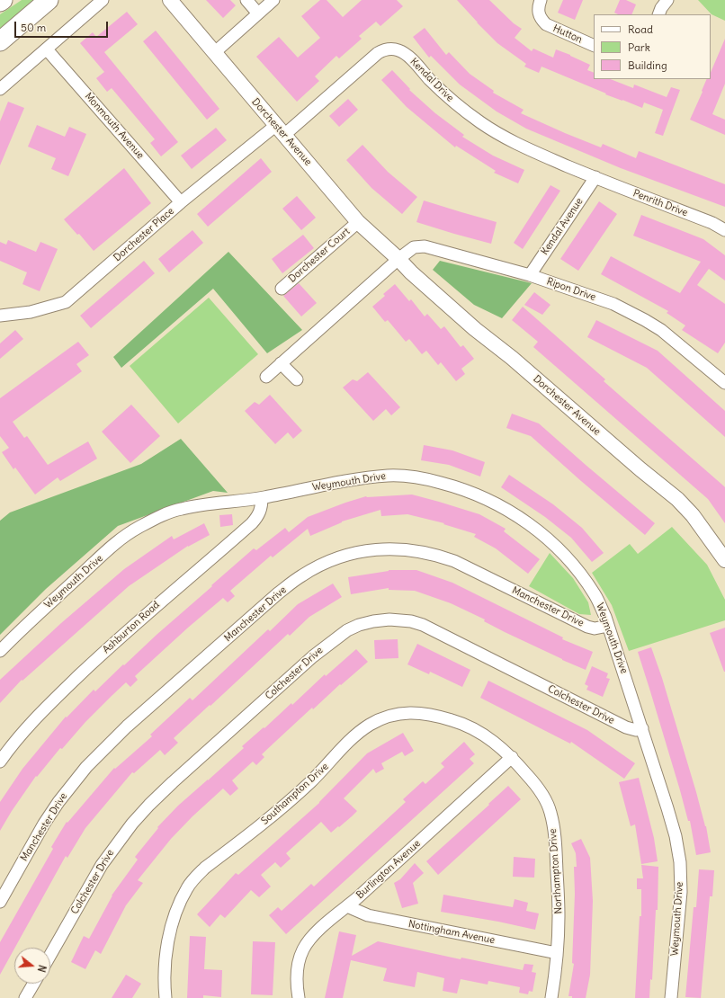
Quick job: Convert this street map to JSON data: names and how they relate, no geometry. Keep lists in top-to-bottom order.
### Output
{
  "streets": {
    "street": [
      "Hutton",
      "Kendal Drive",
      "Monmouth Avenue",
      "Dorchester Avenue",
      "Penrith Drive",
      "Kendal Avenue",
      "Dorchester Place",
      "Dorchester Court",
      "Ripon Drive",
      "Weymouth Drive",
      "Manchester Drive",
      "Ashburton Road",
      "Colchester Drive",
      "Southampton Drive",
      "Burlington Avenue",
      "Northampton Drive",
      "Nottingham Avenue"
    ]
  },
  "crossings": [
    ["Kendal Drive", "Dorchester Avenue"],
    ["Kendal Drive", "Penrith Drive"],
    ["Kendal Drive", "Kendal Avenue"],
    ["Kendal Drive", "Dorchester Place"],
    ["Monmouth Avenue", "Dorchester Place"],
    ["Dorchester Avenue", "Dorchester Place"],
    ["Dorchester Avenue", "Dorchester Court"],
    ["Dorchester Avenue", "Ripon Drive"],
    ["Penrith Drive", "Kendal Avenue"],
    ["Kendal Avenue", "Ripon Drive"],
    ["Weymouth Drive", "Manchester Drive"],
    ["Weymouth Drive", "Ashburton Road"],
    ["Weymouth Drive", "Colchester Drive"],
    ["Southampton Drive", "Burlington Avenue"],
    ["Southampton Drive", "Northampton Drive"],
    ["Burlington Avenue", "Northampton Drive"],
    ["Burlington Avenue", "Nottingham Avenue"],
    ["Northampton Drive", "Nottingham Avenue"]
  ],
  "legend": ["Road", "Park", "Building"],
  "scale_bar": "50 m",
  "north": "right"
}
